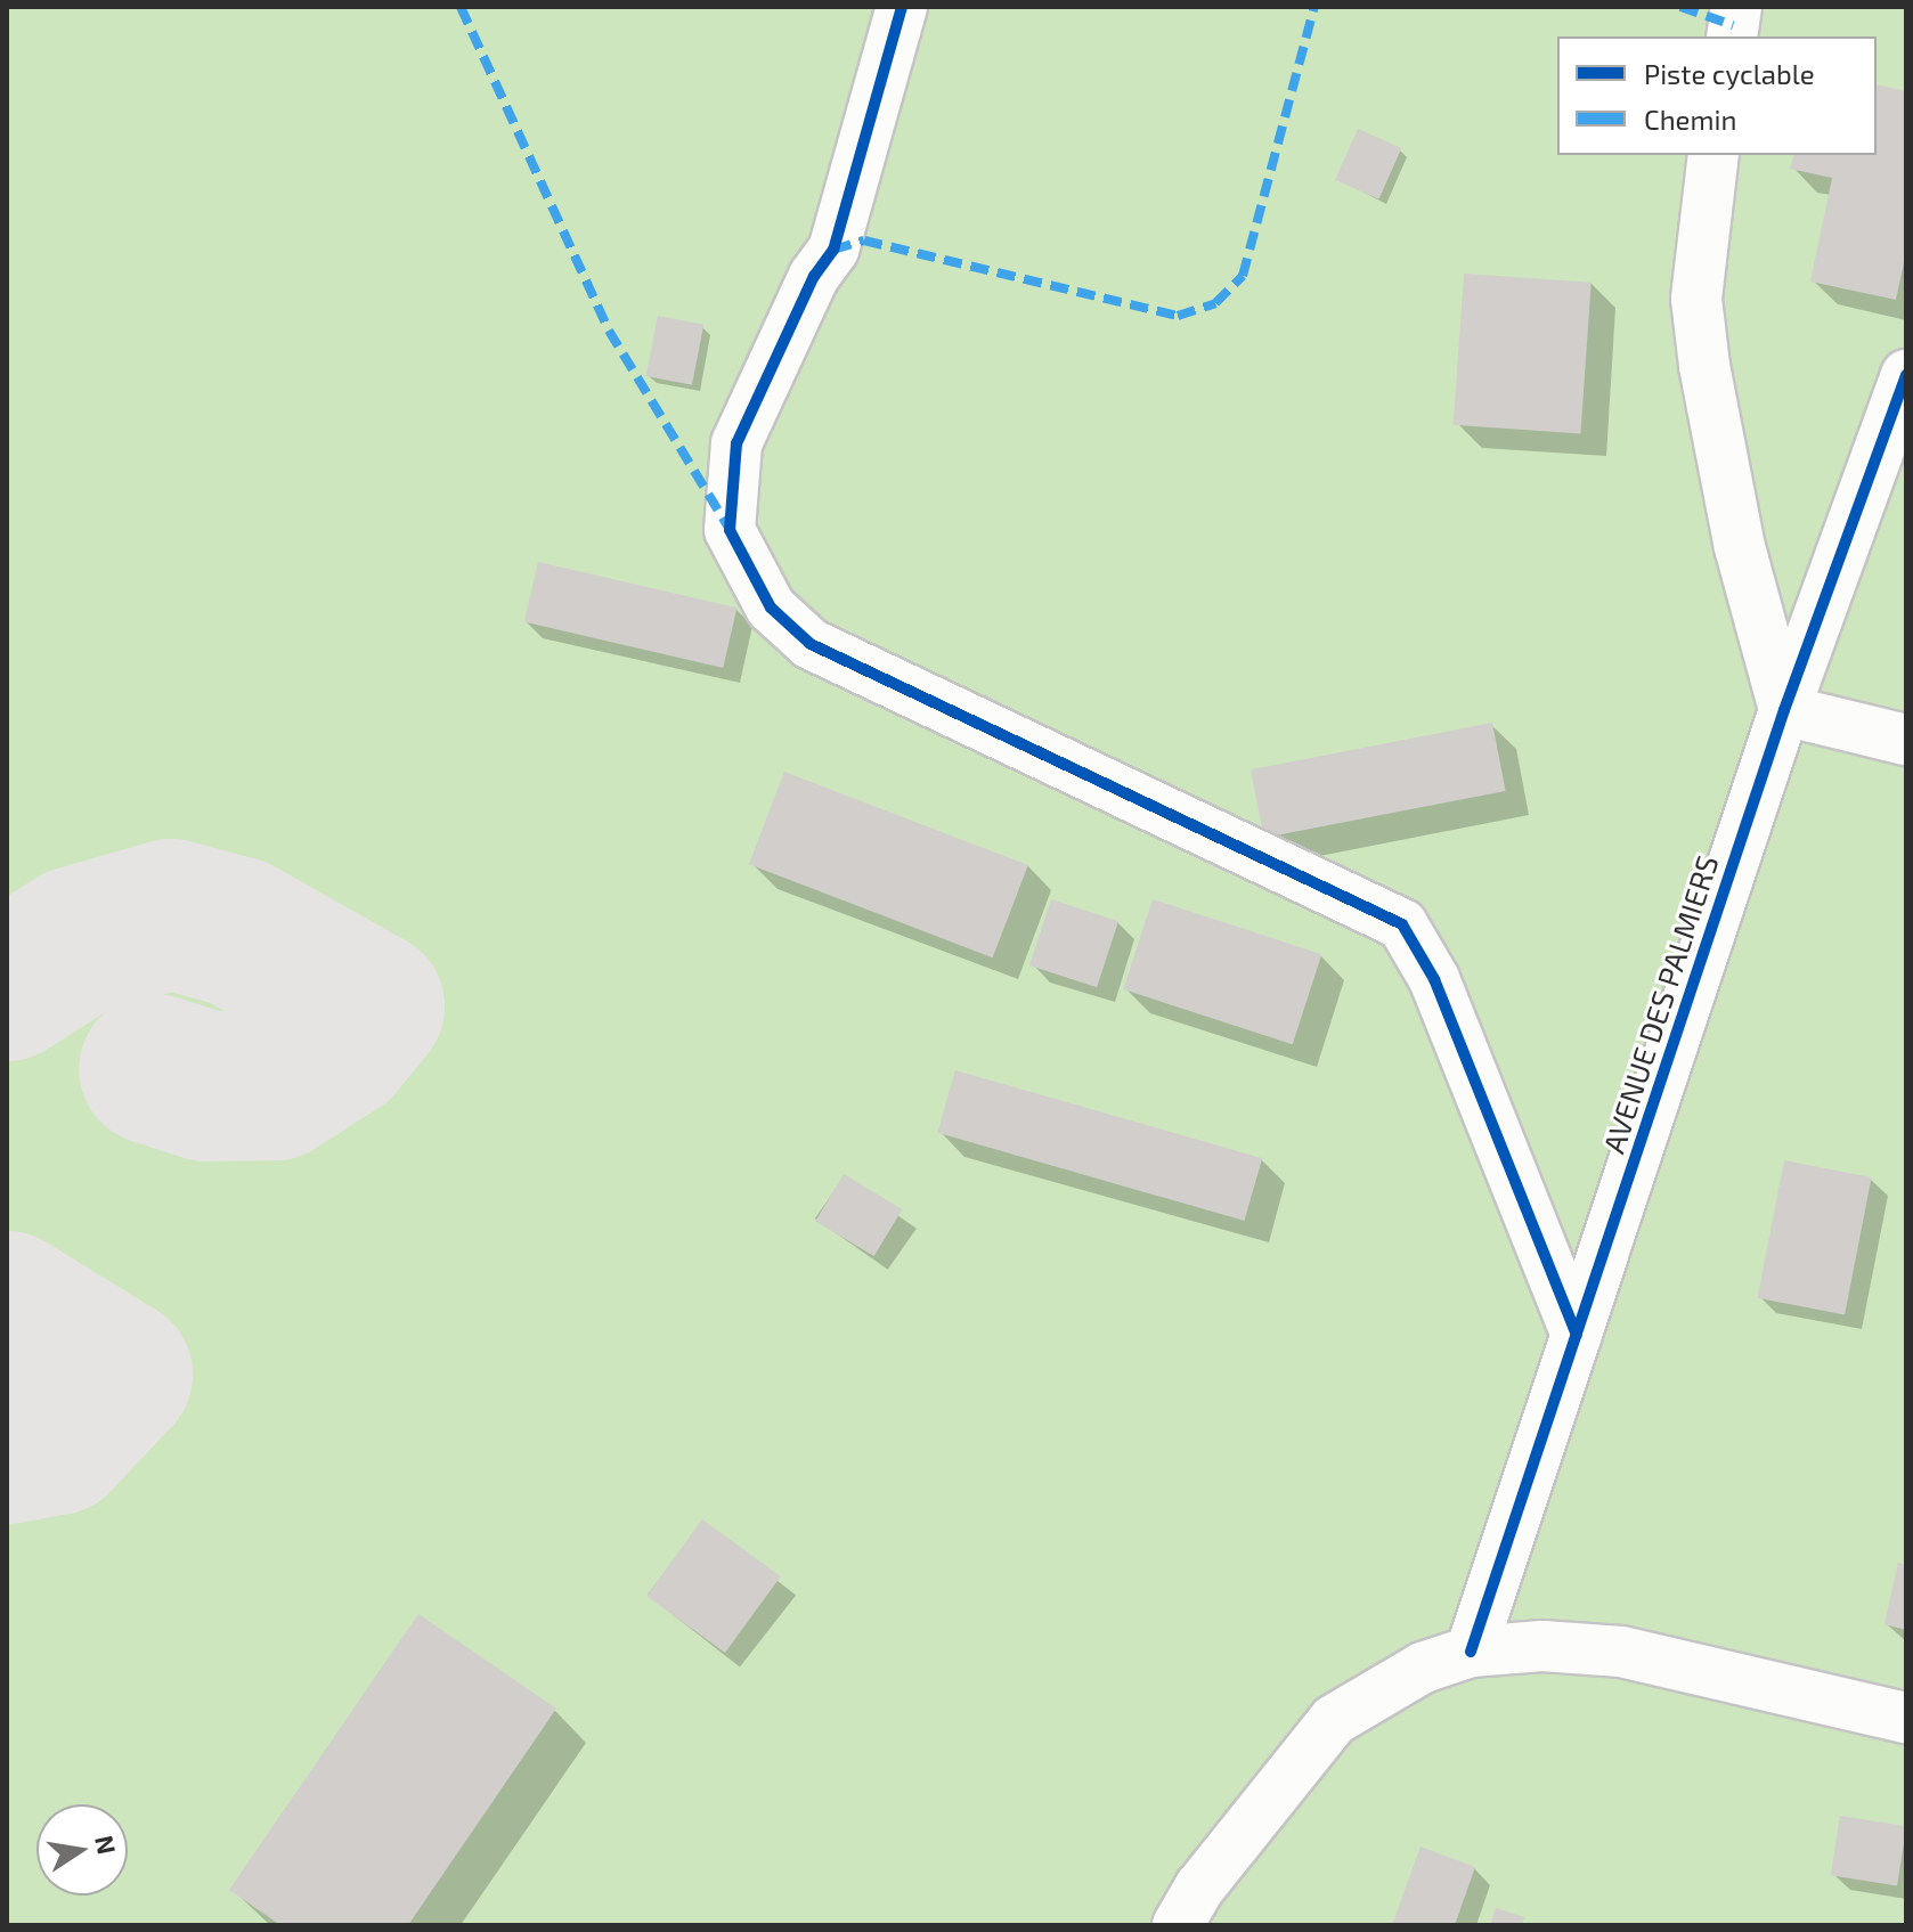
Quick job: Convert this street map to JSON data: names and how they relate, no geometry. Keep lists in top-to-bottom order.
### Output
{
  "streets": {
    "street": ["AVENUE DES PALMIERS"]
  },
  "legend": ["Piste cyclable", "Chemin"],
  "north": "right"
}
